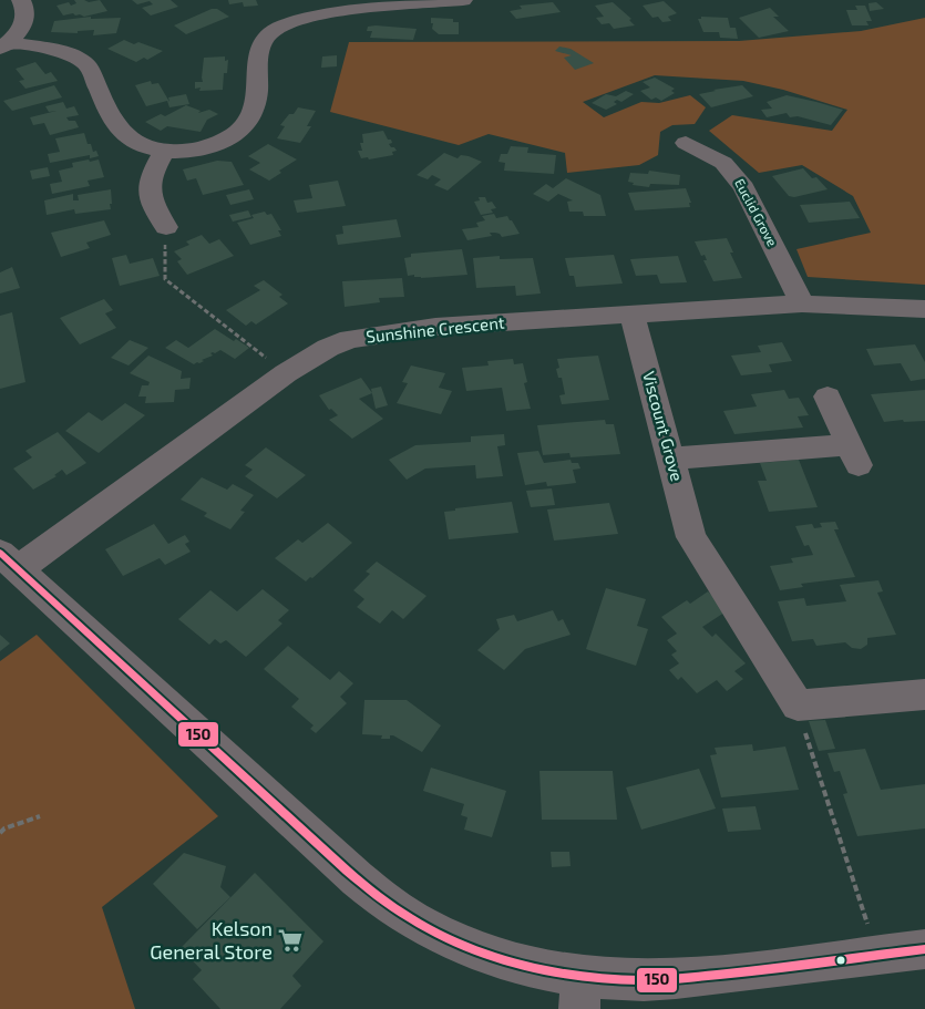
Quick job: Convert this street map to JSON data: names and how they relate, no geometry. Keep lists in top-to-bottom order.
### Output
{
  "streets": {
    "street": ["Euclid Grove", "Sunshine Crescent", "Viscount Grove"]
  },
  "crossings": [
    ["Euclid Grove", "Sunshine Crescent"],
    ["Sunshine Crescent", "Viscount Grove"]
  ],
  "places": {
    "supermarket": ["Kelson General Store"]
  },
  "lines": ["transit line 150"]
}
